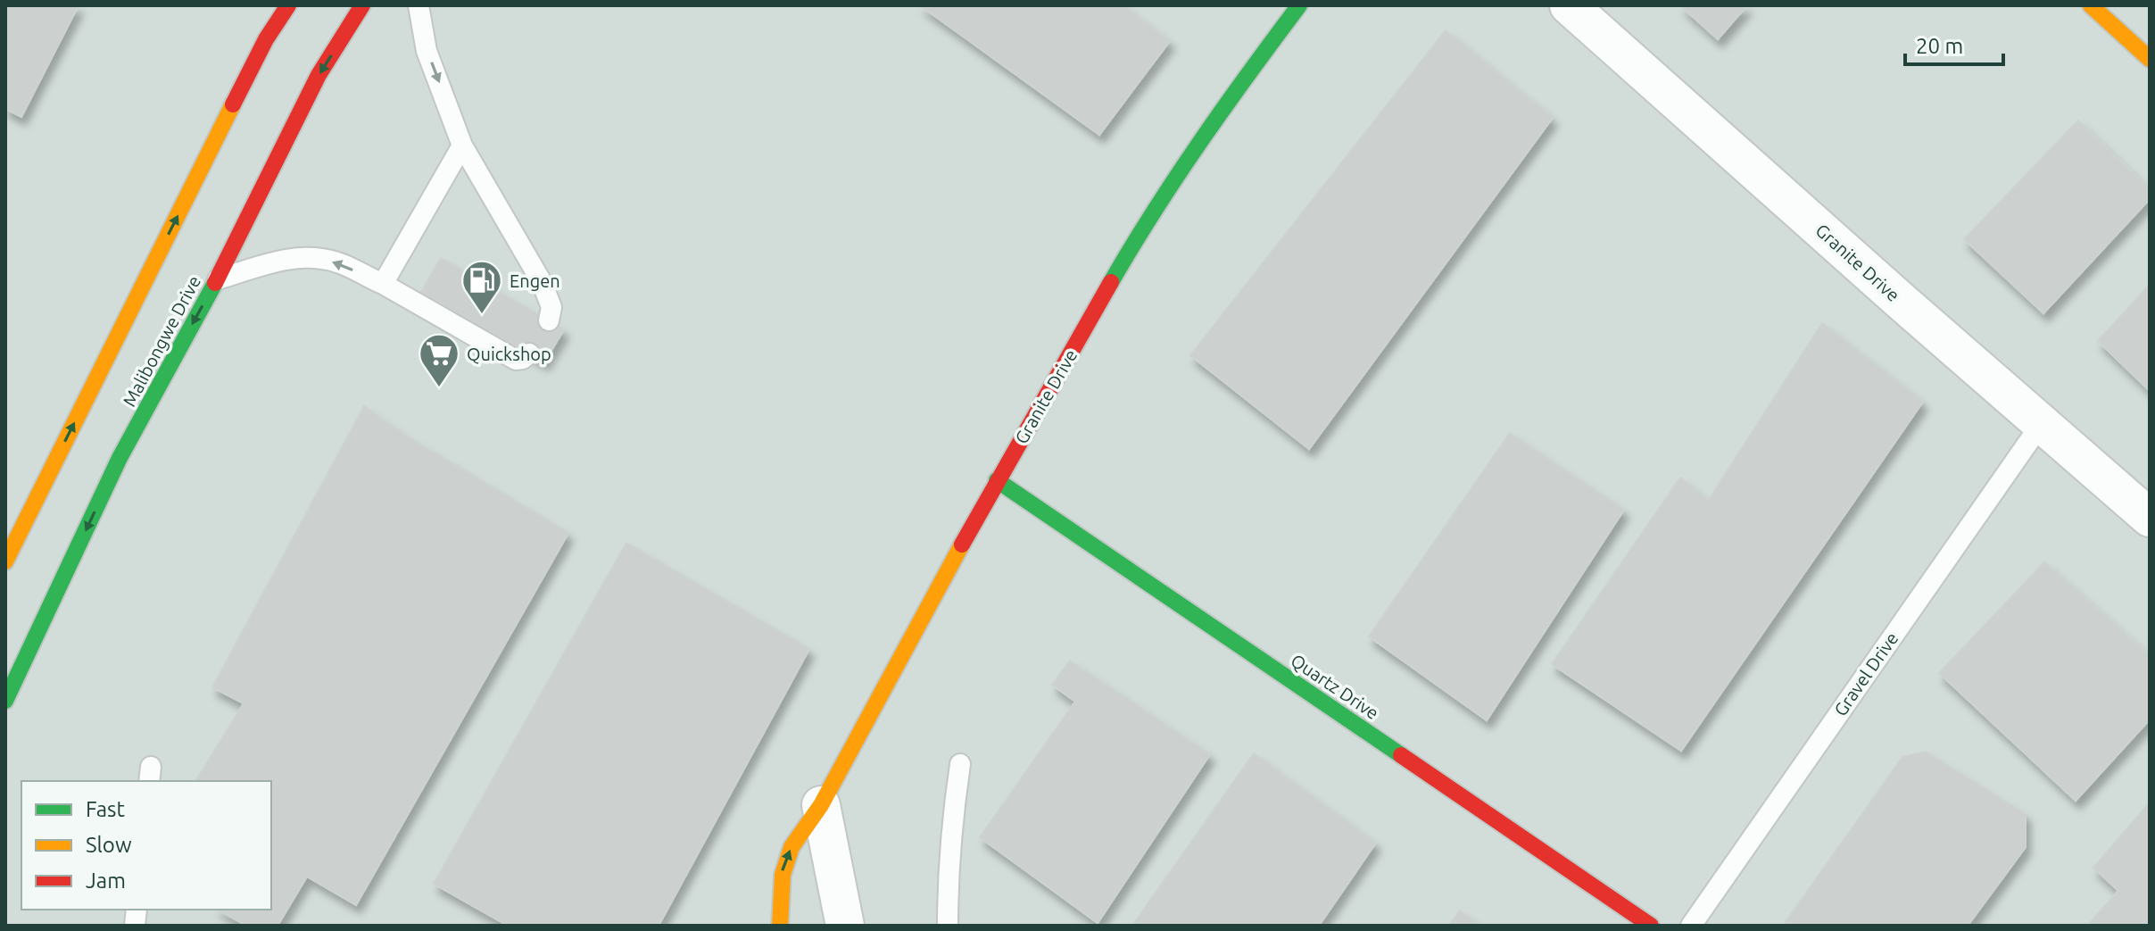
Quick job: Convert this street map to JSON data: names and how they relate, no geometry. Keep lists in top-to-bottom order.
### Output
{
  "streets": {
    "street": ["Granite Drive", "Malibongwe Drive", "Quartz Drive"],
    "lane": ["Gravel Drive"]
  },
  "crossings": [
    ["Granite Drive", "Gravel Drive"],
    ["Granite Drive", "Quartz Drive"]
  ],
  "places": {
    "fuel station": ["Engen"],
    "supermarket": ["Quickshop"]
  },
  "legend": ["Fast", "Slow", "Jam"],
  "scale_bar": "20 m"
}
